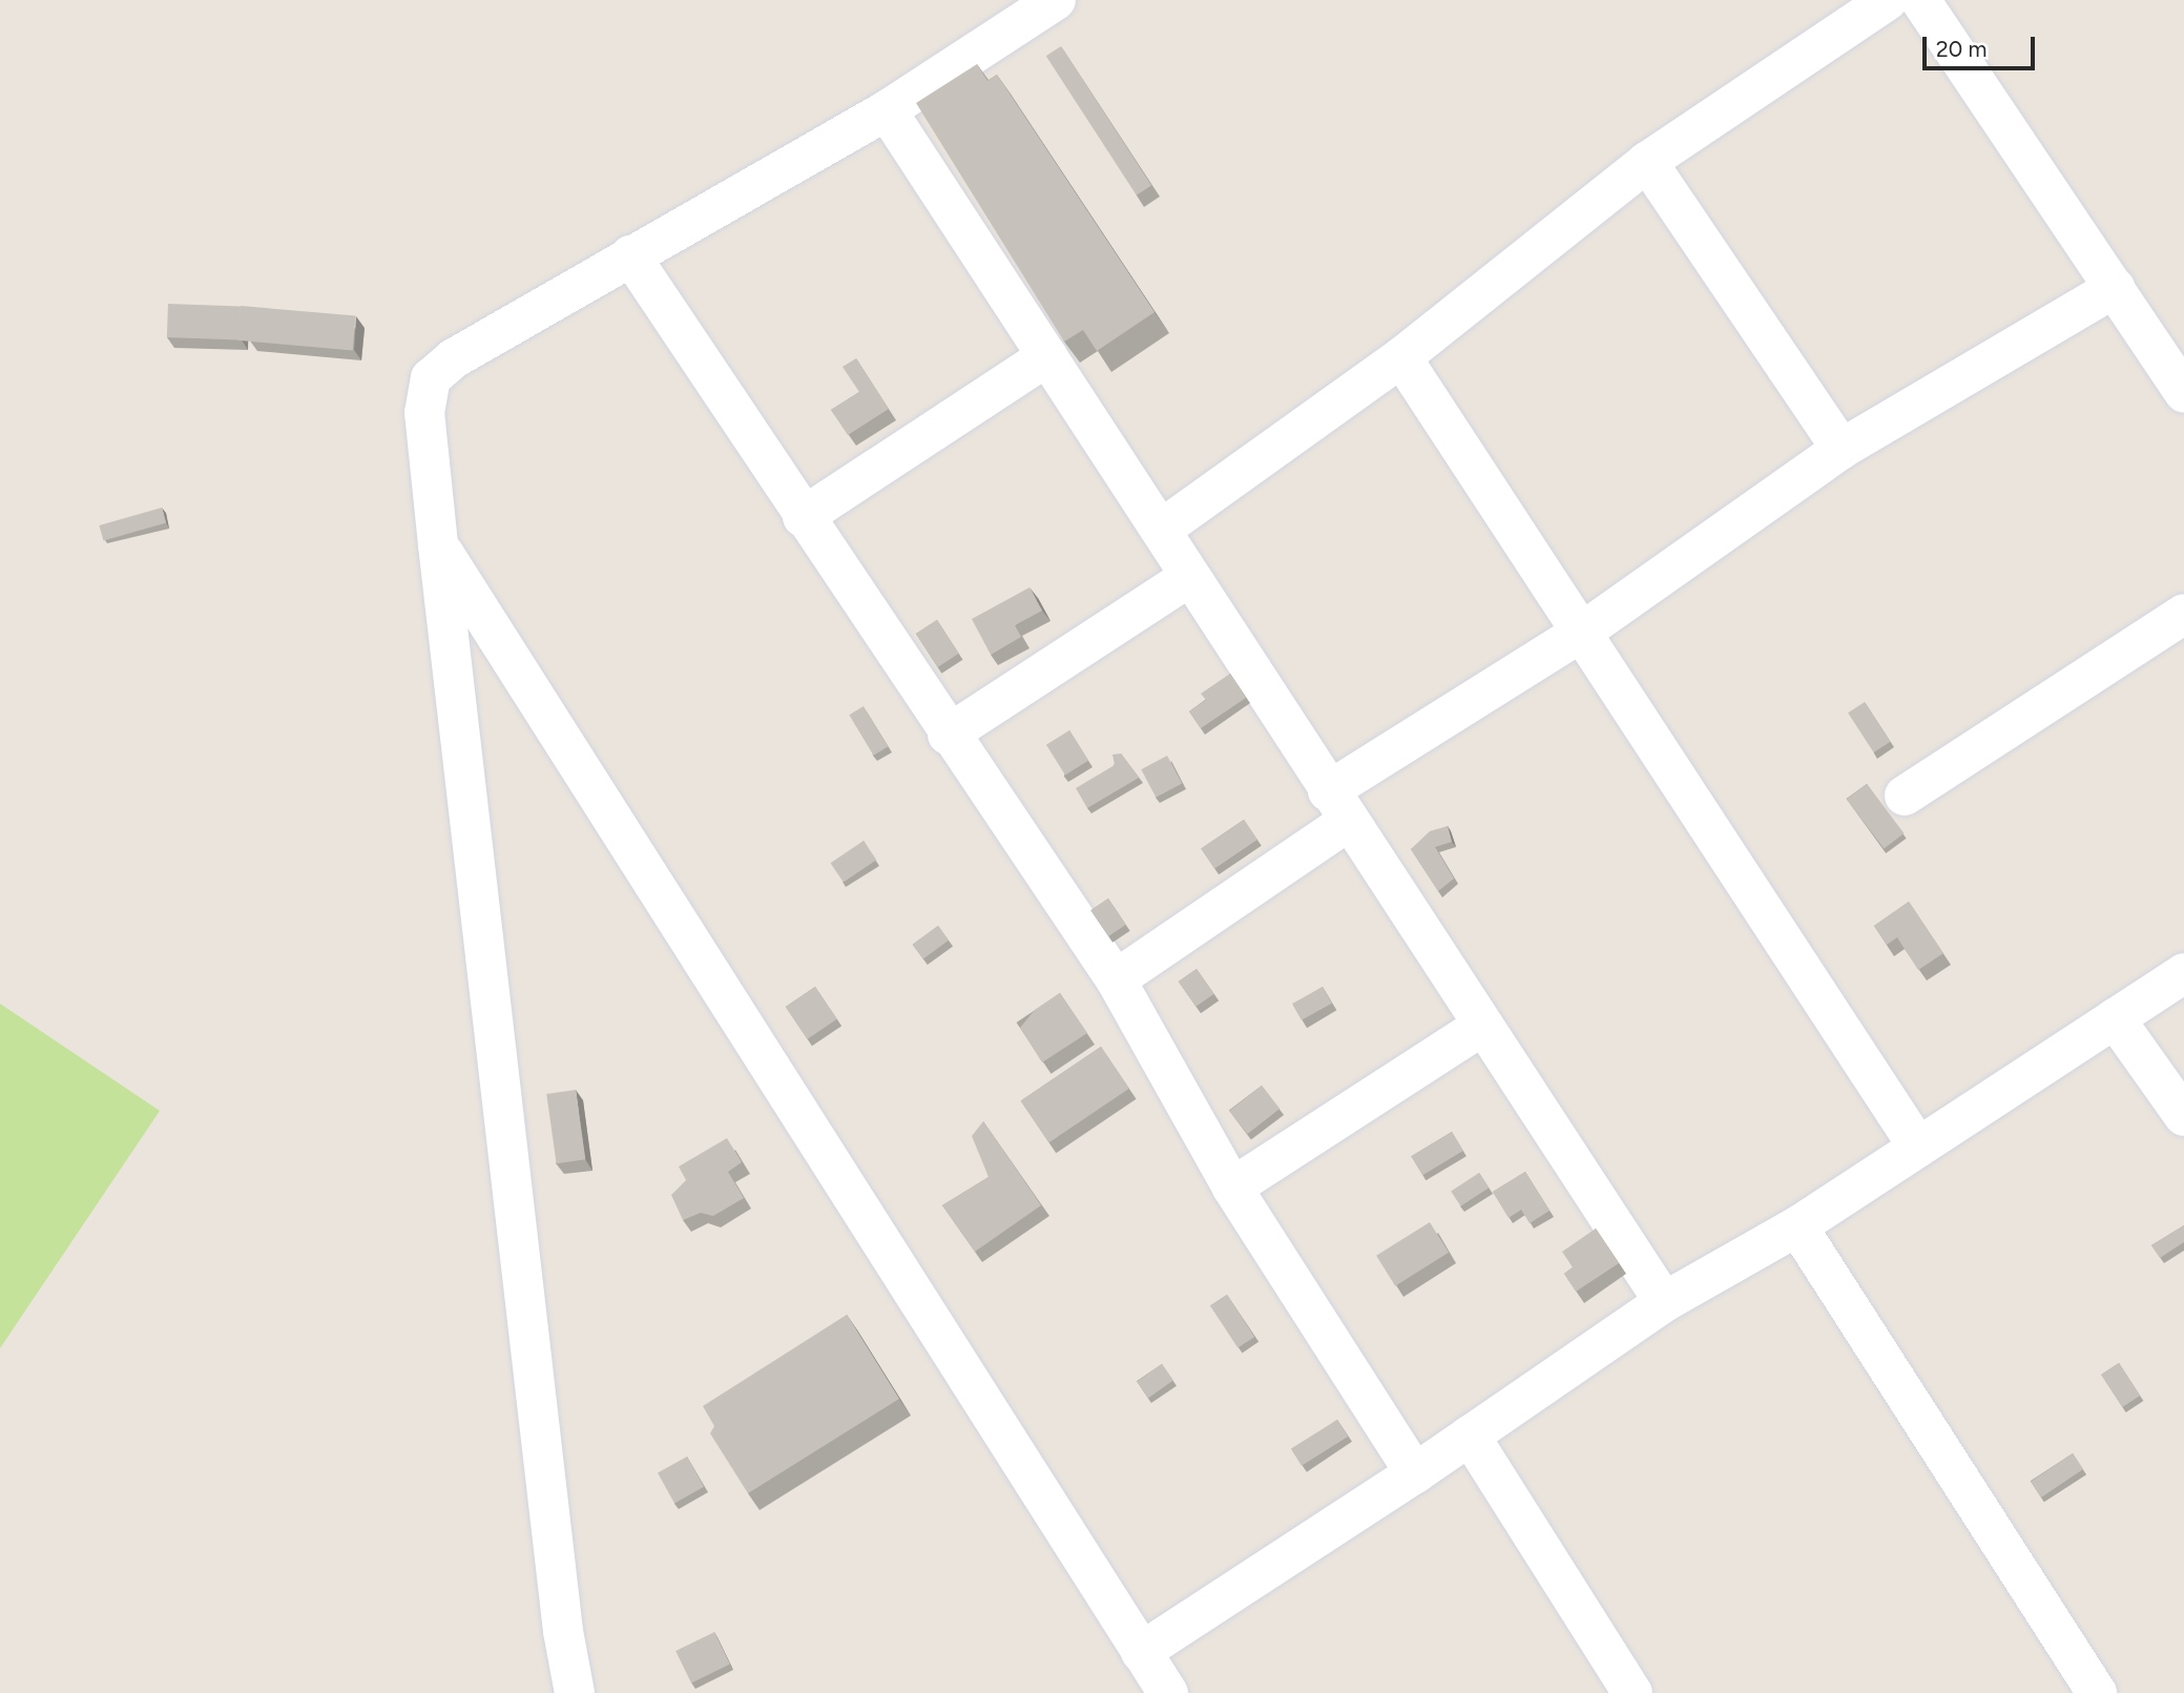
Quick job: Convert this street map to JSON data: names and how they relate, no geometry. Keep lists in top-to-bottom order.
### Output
{
  "scale_bar": "20 m"
}
